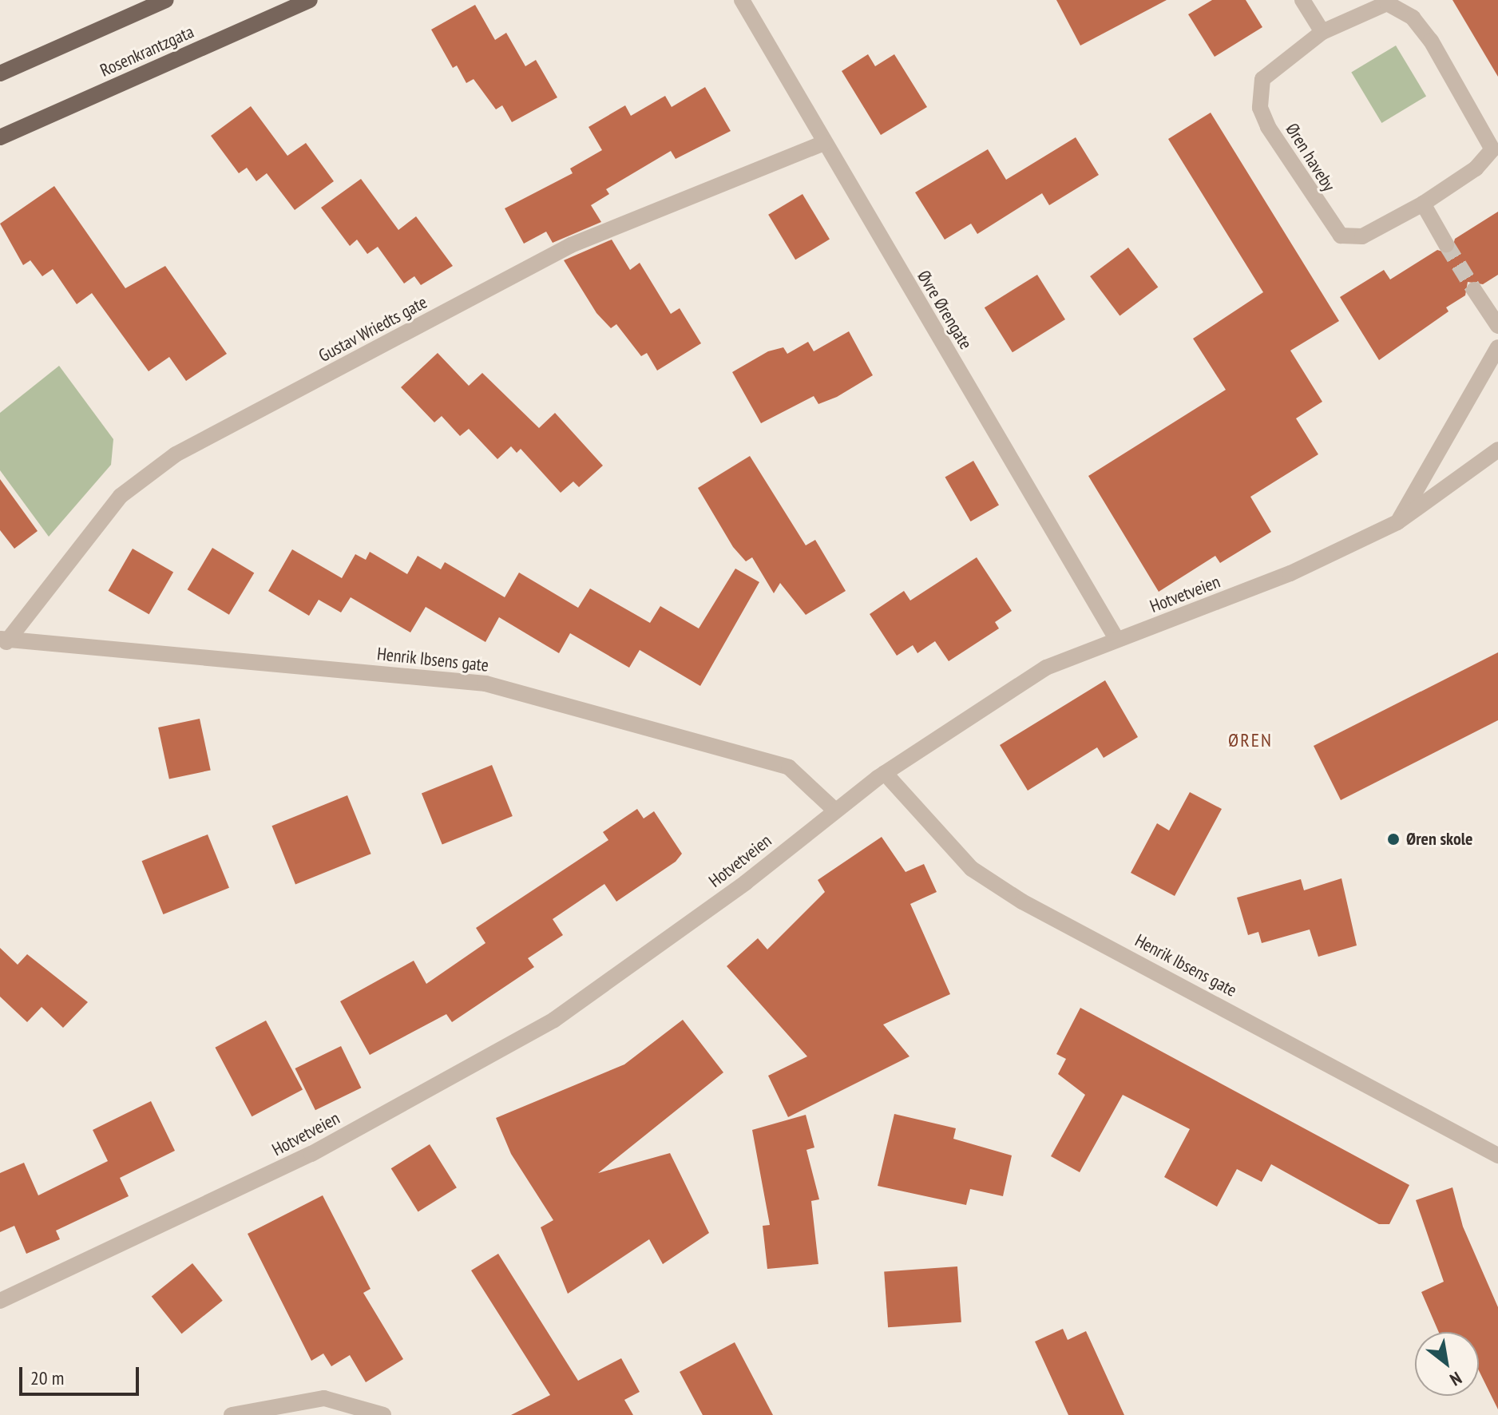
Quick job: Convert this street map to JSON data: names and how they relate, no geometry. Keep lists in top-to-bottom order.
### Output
{
  "streets": {
    "main road": ["Rosenkrantzgata"],
    "street": [
      "Øren haveby",
      "Øvre Ørengate",
      "Gustav Wriedts gate",
      "Hotvetveien",
      "Henrik Ibsens gate"
    ]
  },
  "crossings": [
    ["Øvre Ørengate", "Gustav Wriedts gate"],
    ["Øvre Ørengate", "Hotvetveien"],
    ["Gustav Wriedts gate", "Henrik Ibsens gate"],
    ["Hotvetveien", "Henrik Ibsens gate"]
  ],
  "districts": ["ØREN"],
  "places": ["Øren skole"],
  "scale_bar": "20 m",
  "north": "bottom right"
}
